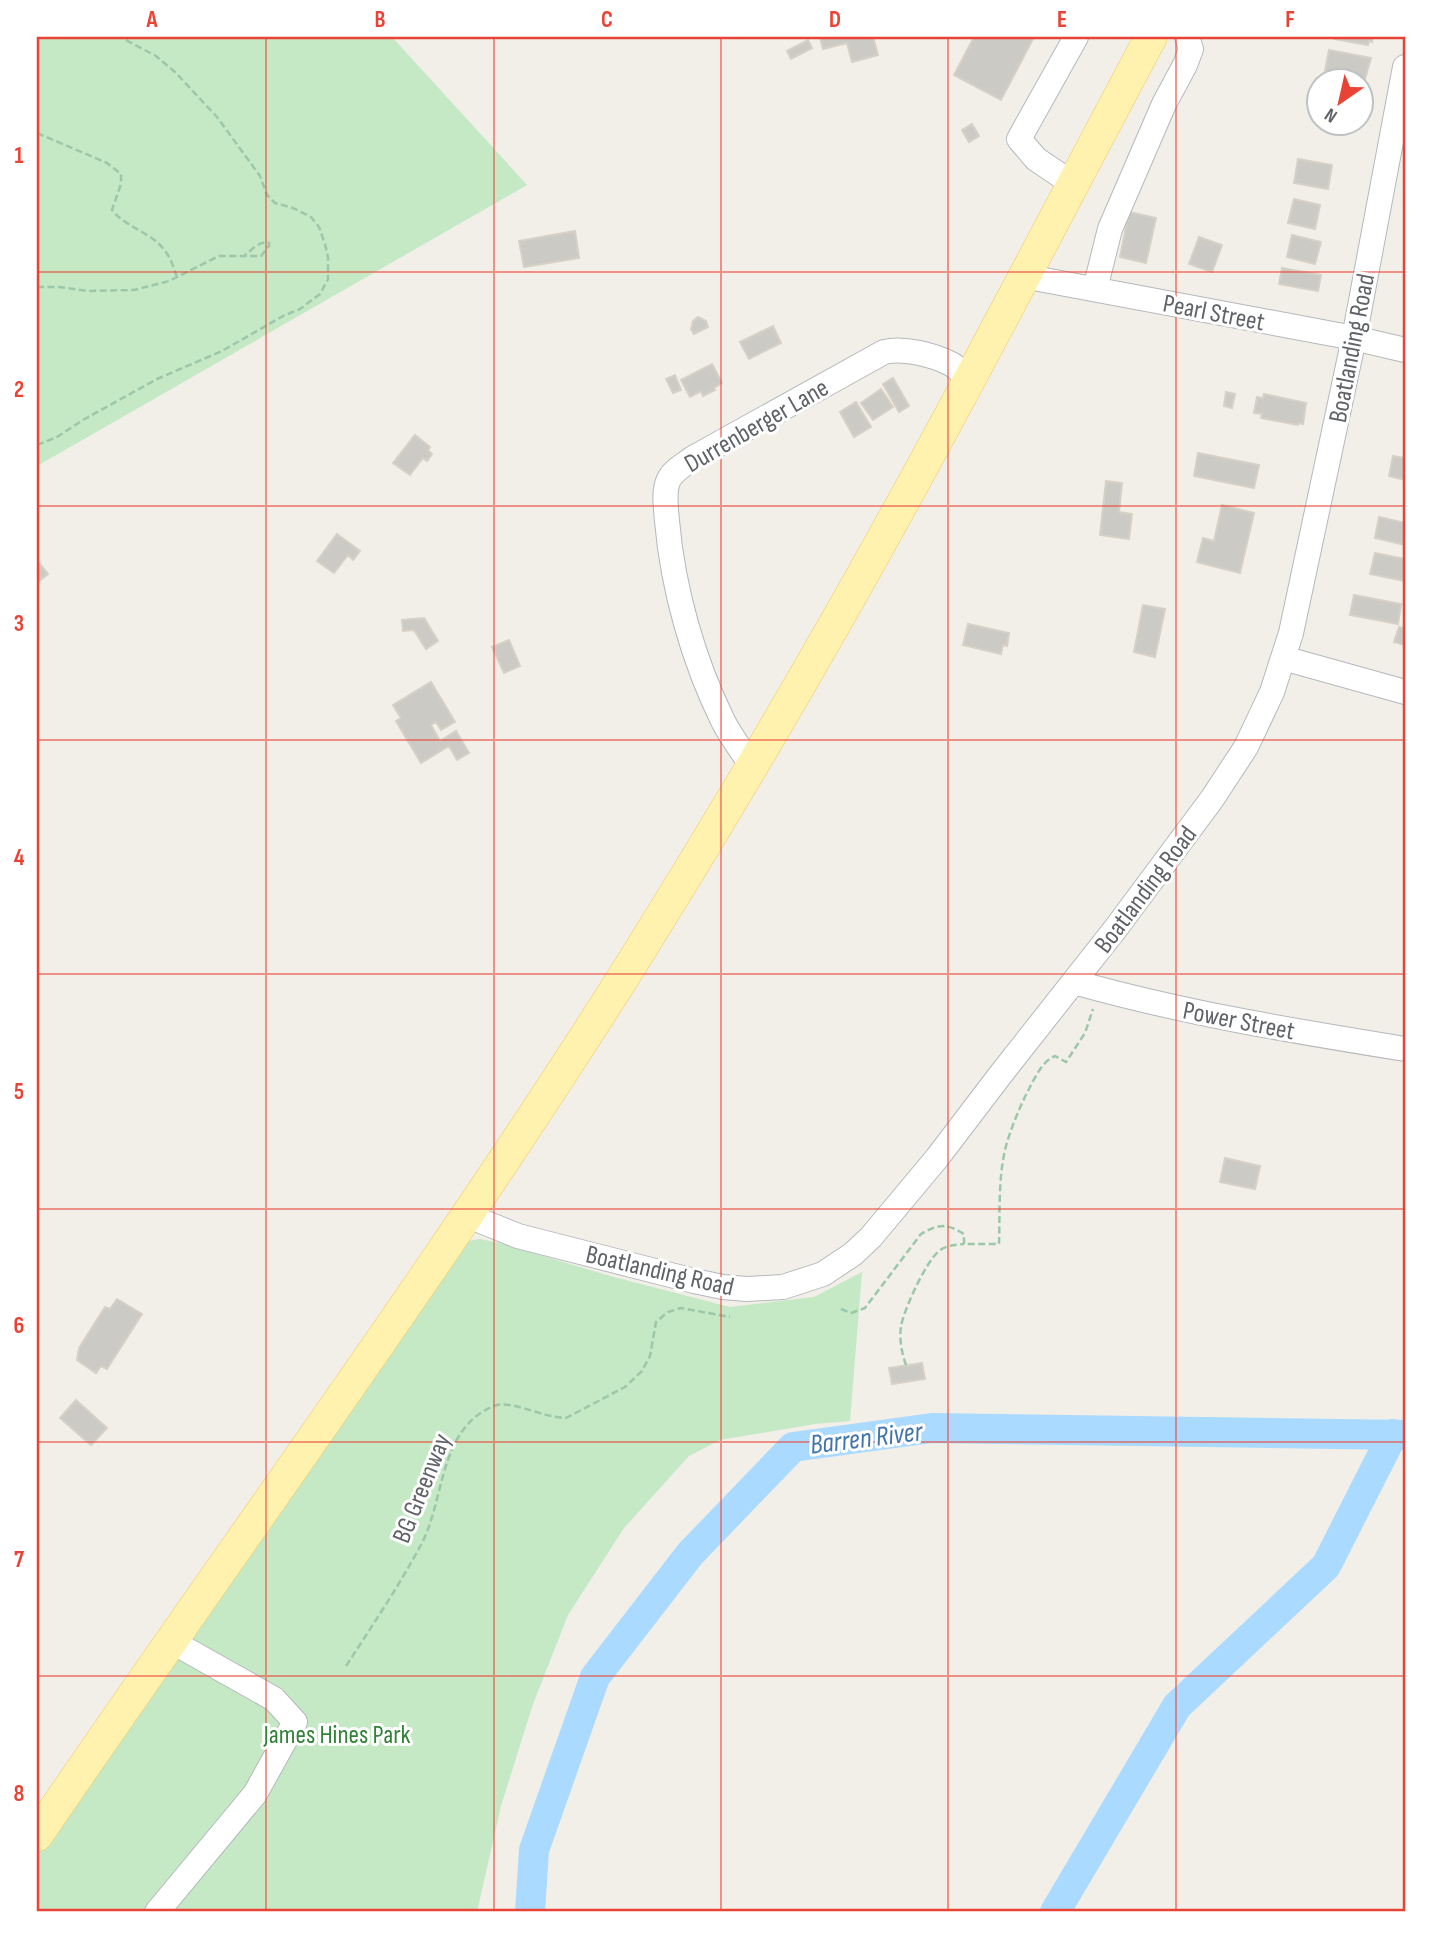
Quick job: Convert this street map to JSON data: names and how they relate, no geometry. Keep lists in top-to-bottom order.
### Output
{
  "streets": {
    "street": [
      "Pearl Street",
      "Boatlanding Road",
      "Durrenberger Lane",
      "Power Street"
    ],
    "path": ["BG Greenway"]
  },
  "crossings": [
    ["Pearl Street", "Boatlanding Road"],
    ["Boatlanding Road", "Power Street"]
  ],
  "water": ["Barren River"],
  "parks": ["James Hines Park"],
  "north": "bottom left",
  "grid": {
    "columns": [
      "A",
      "B",
      "C",
      "D",
      "E",
      "F"
    ],
    "rows": [
      "1",
      "2",
      "3",
      "4",
      "5",
      "6",
      "7",
      "8"
    ]
  }
}
